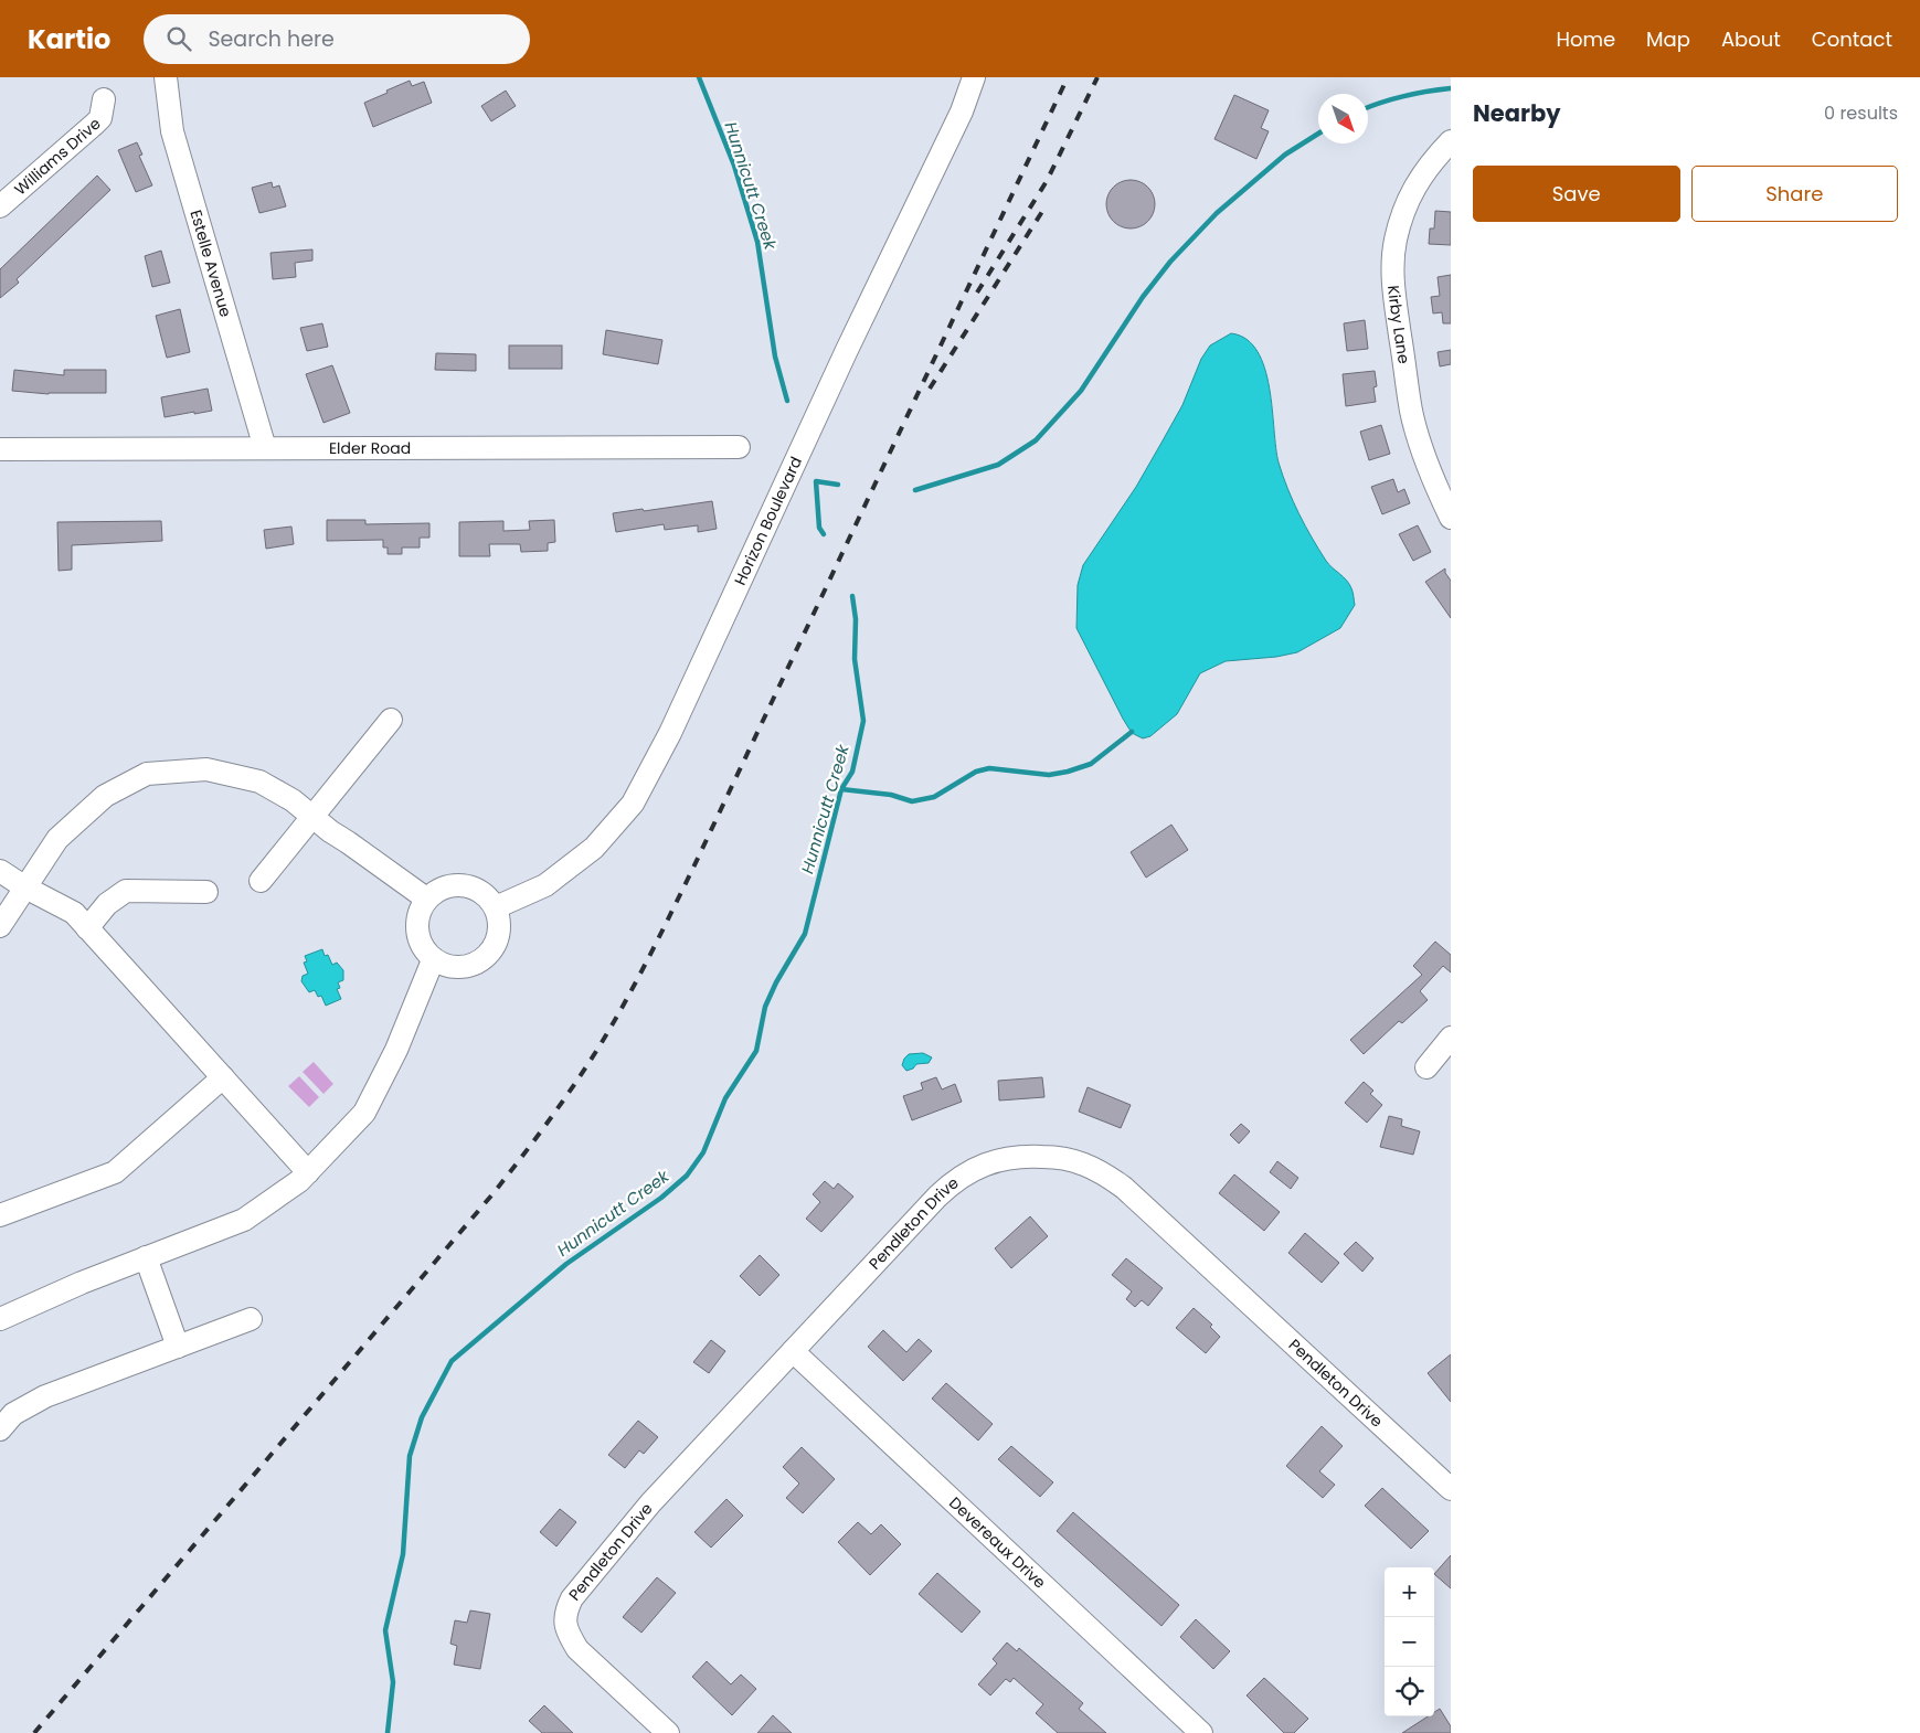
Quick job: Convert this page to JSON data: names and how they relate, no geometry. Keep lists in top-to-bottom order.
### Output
{
  "streets": {
    "street": [
      "Williams Drive",
      "Estelle Avenue",
      "Kirby Lane",
      "Elder Road",
      "Horizon Boulevard",
      "Pendleton Drive",
      "Devereaux Drive"
    ]
  },
  "crossings": [
    ["Estelle Avenue", "Elder Road"],
    ["Pendleton Drive", "Devereaux Drive"]
  ],
  "water": ["Hunnicutt Creek"],
  "north": "bottom right",
  "page": {
    "header": "Kartio",
    "search": "Search here",
    "nav": [
      "Home",
      "Map",
      "About",
      "Contact"
    ],
    "heading": ["Nearby", "0 results"],
    "buttons": ["Save", "Share"],
    "map_buttons": ["+", "−"]
  }
}
